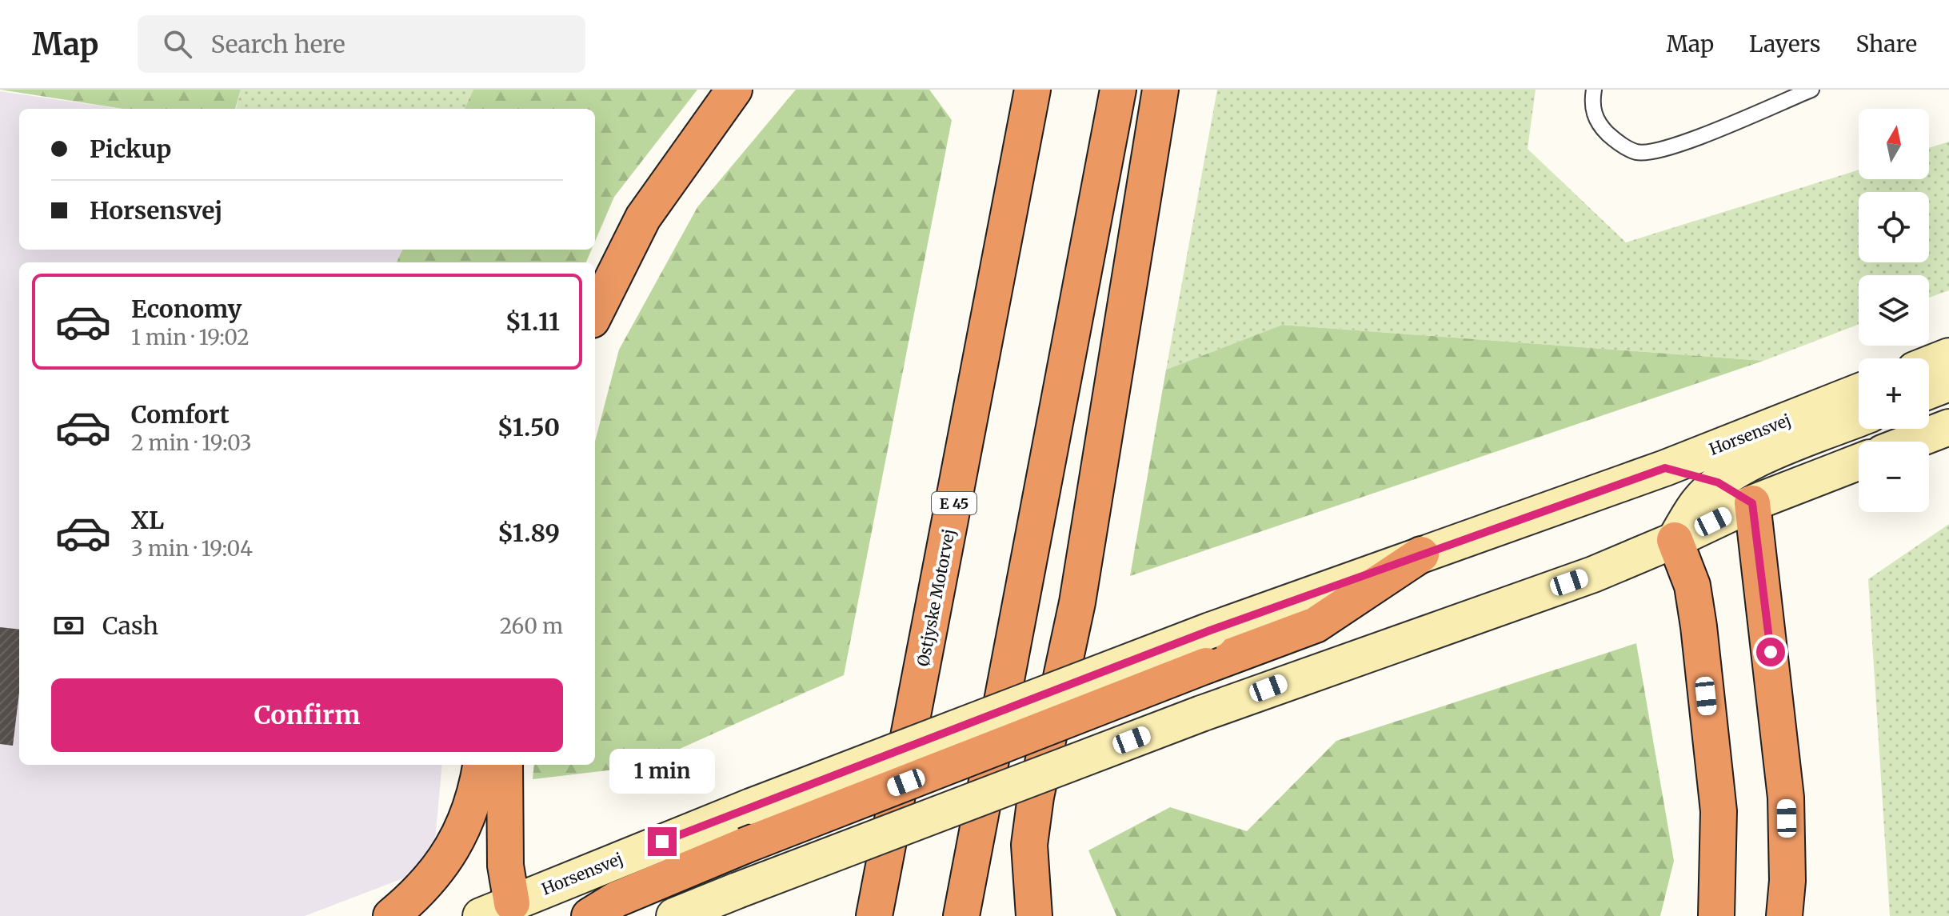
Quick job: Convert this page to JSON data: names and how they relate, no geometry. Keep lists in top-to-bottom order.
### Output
{
  "streets": {
    "highway": ["E 45", "Østjyske Motorvej"],
    "main road": ["Horsensvej"]
  },
  "north": "top",
  "page": {
    "header": "Map",
    "search": "Search here",
    "nav": ["Map", "Layers", "Share"],
    "map_buttons": ["+", "−"],
    "banner": ["Pickup", "Horsensvej"],
    "list": [
      {
        "name": "Economy",
        "note": "1 min · 19:02",
        "value": "$1.11"
      },
      {
        "name": "Comfort",
        "note": "2 min · 19:03",
        "value": "$1.50"
      },
      {
        "name": "XL",
        "note": "3 min · 19:04",
        "value": "$1.89"
      }
    ],
    "pay": ["Cash", "260 m"],
    "buttons": "Confirm",
    "bubble": "1 min"
  }
}
